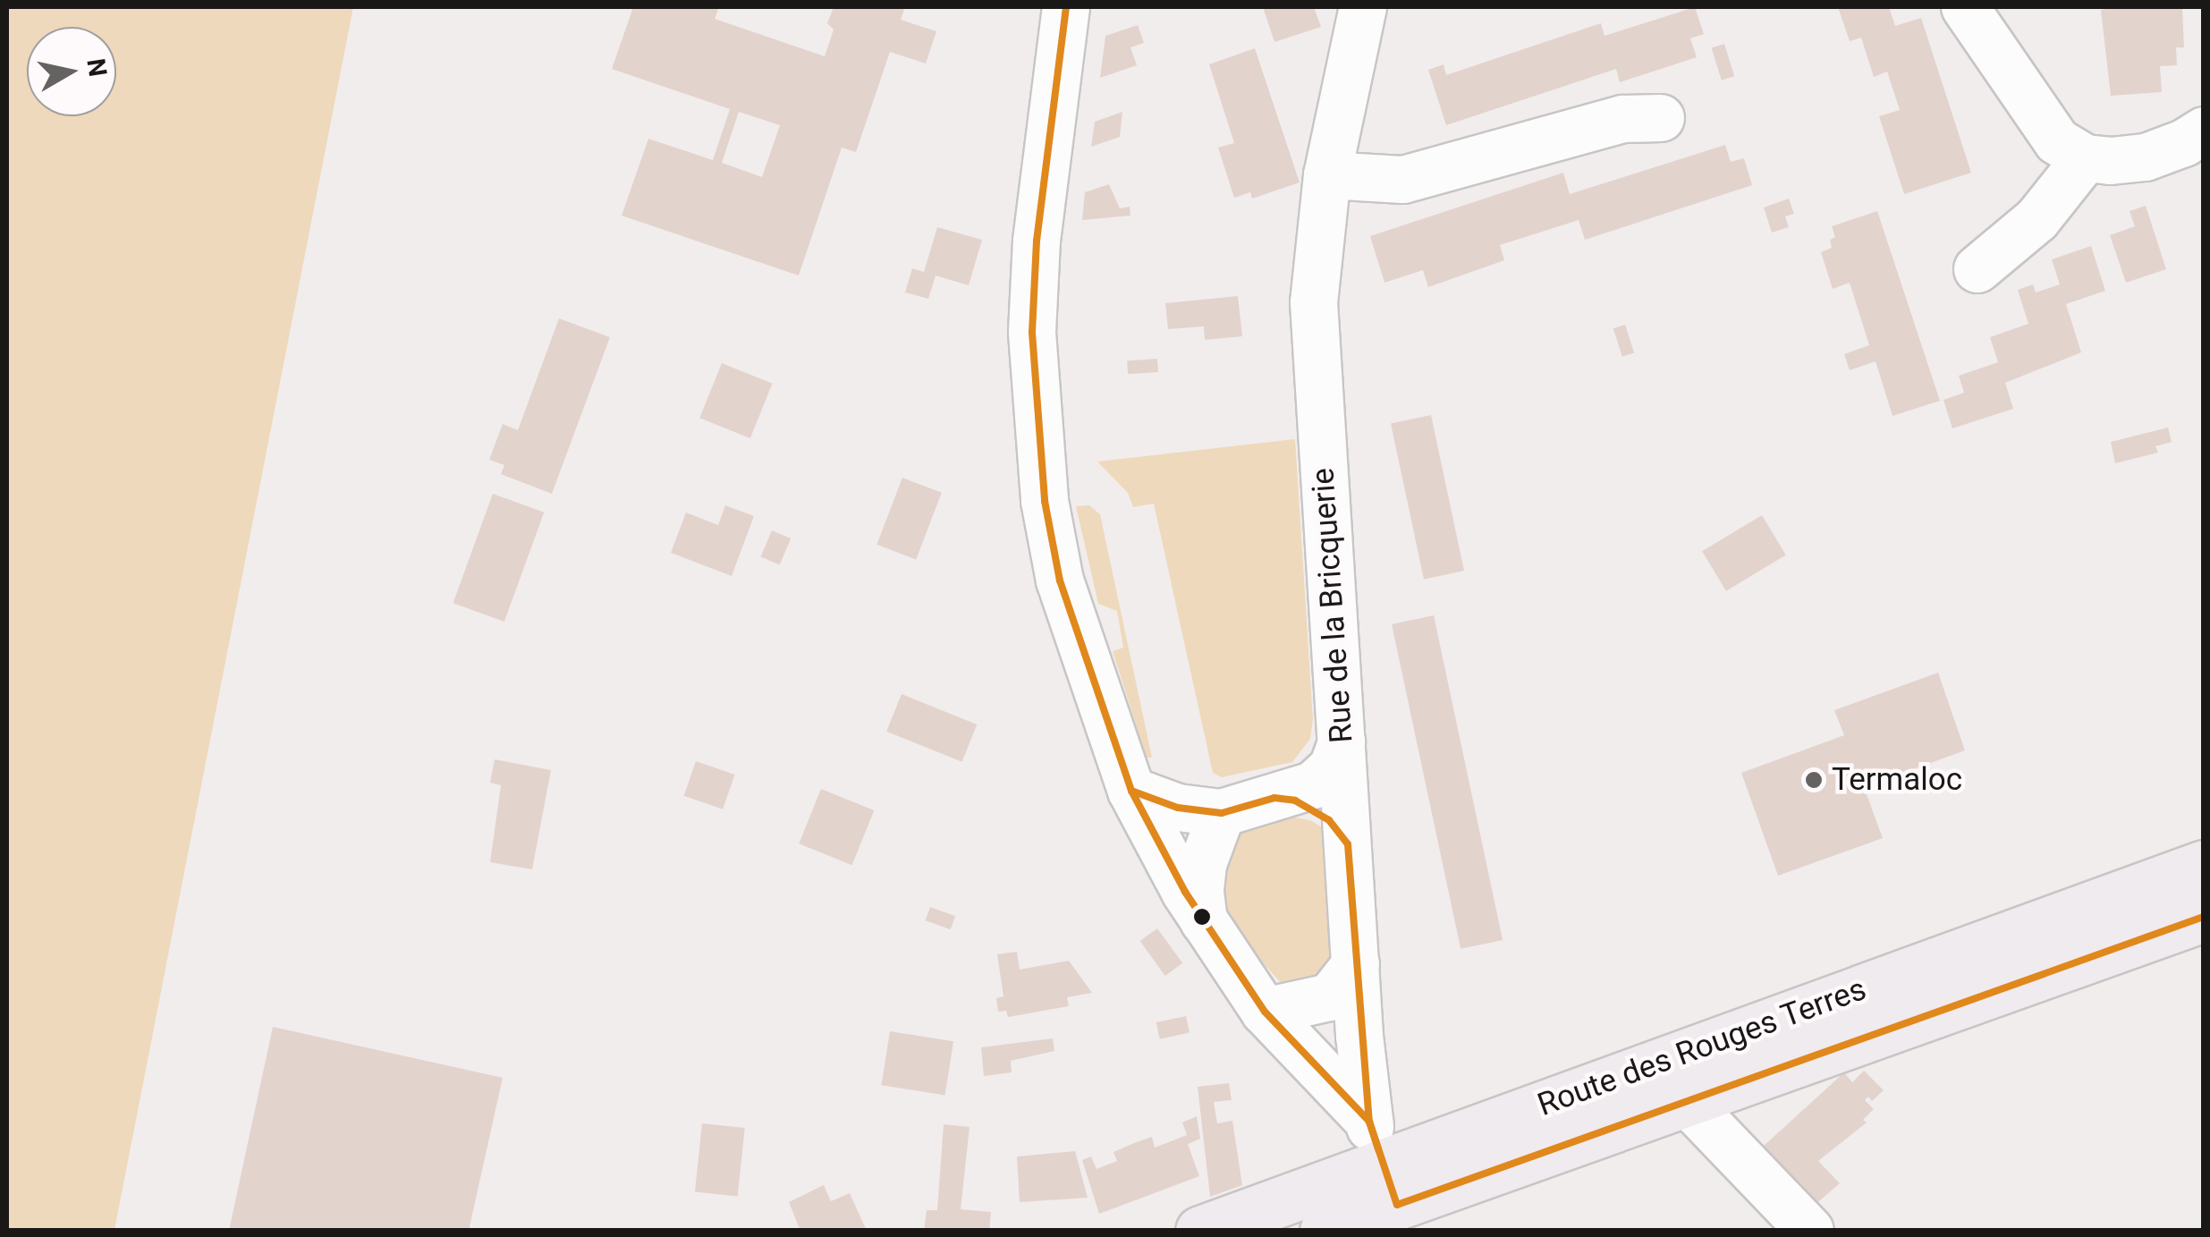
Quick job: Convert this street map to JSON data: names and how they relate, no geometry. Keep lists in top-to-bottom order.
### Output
{
  "streets": {
    "main road": ["Route des Rouges Terres"],
    "street": ["Rue de la Bricquerie"]
  },
  "crossings": [
    ["Rue de la Bricquerie", "Route des Rouges Terres"]
  ],
  "places": ["Termaloc"],
  "north": "right"
}
